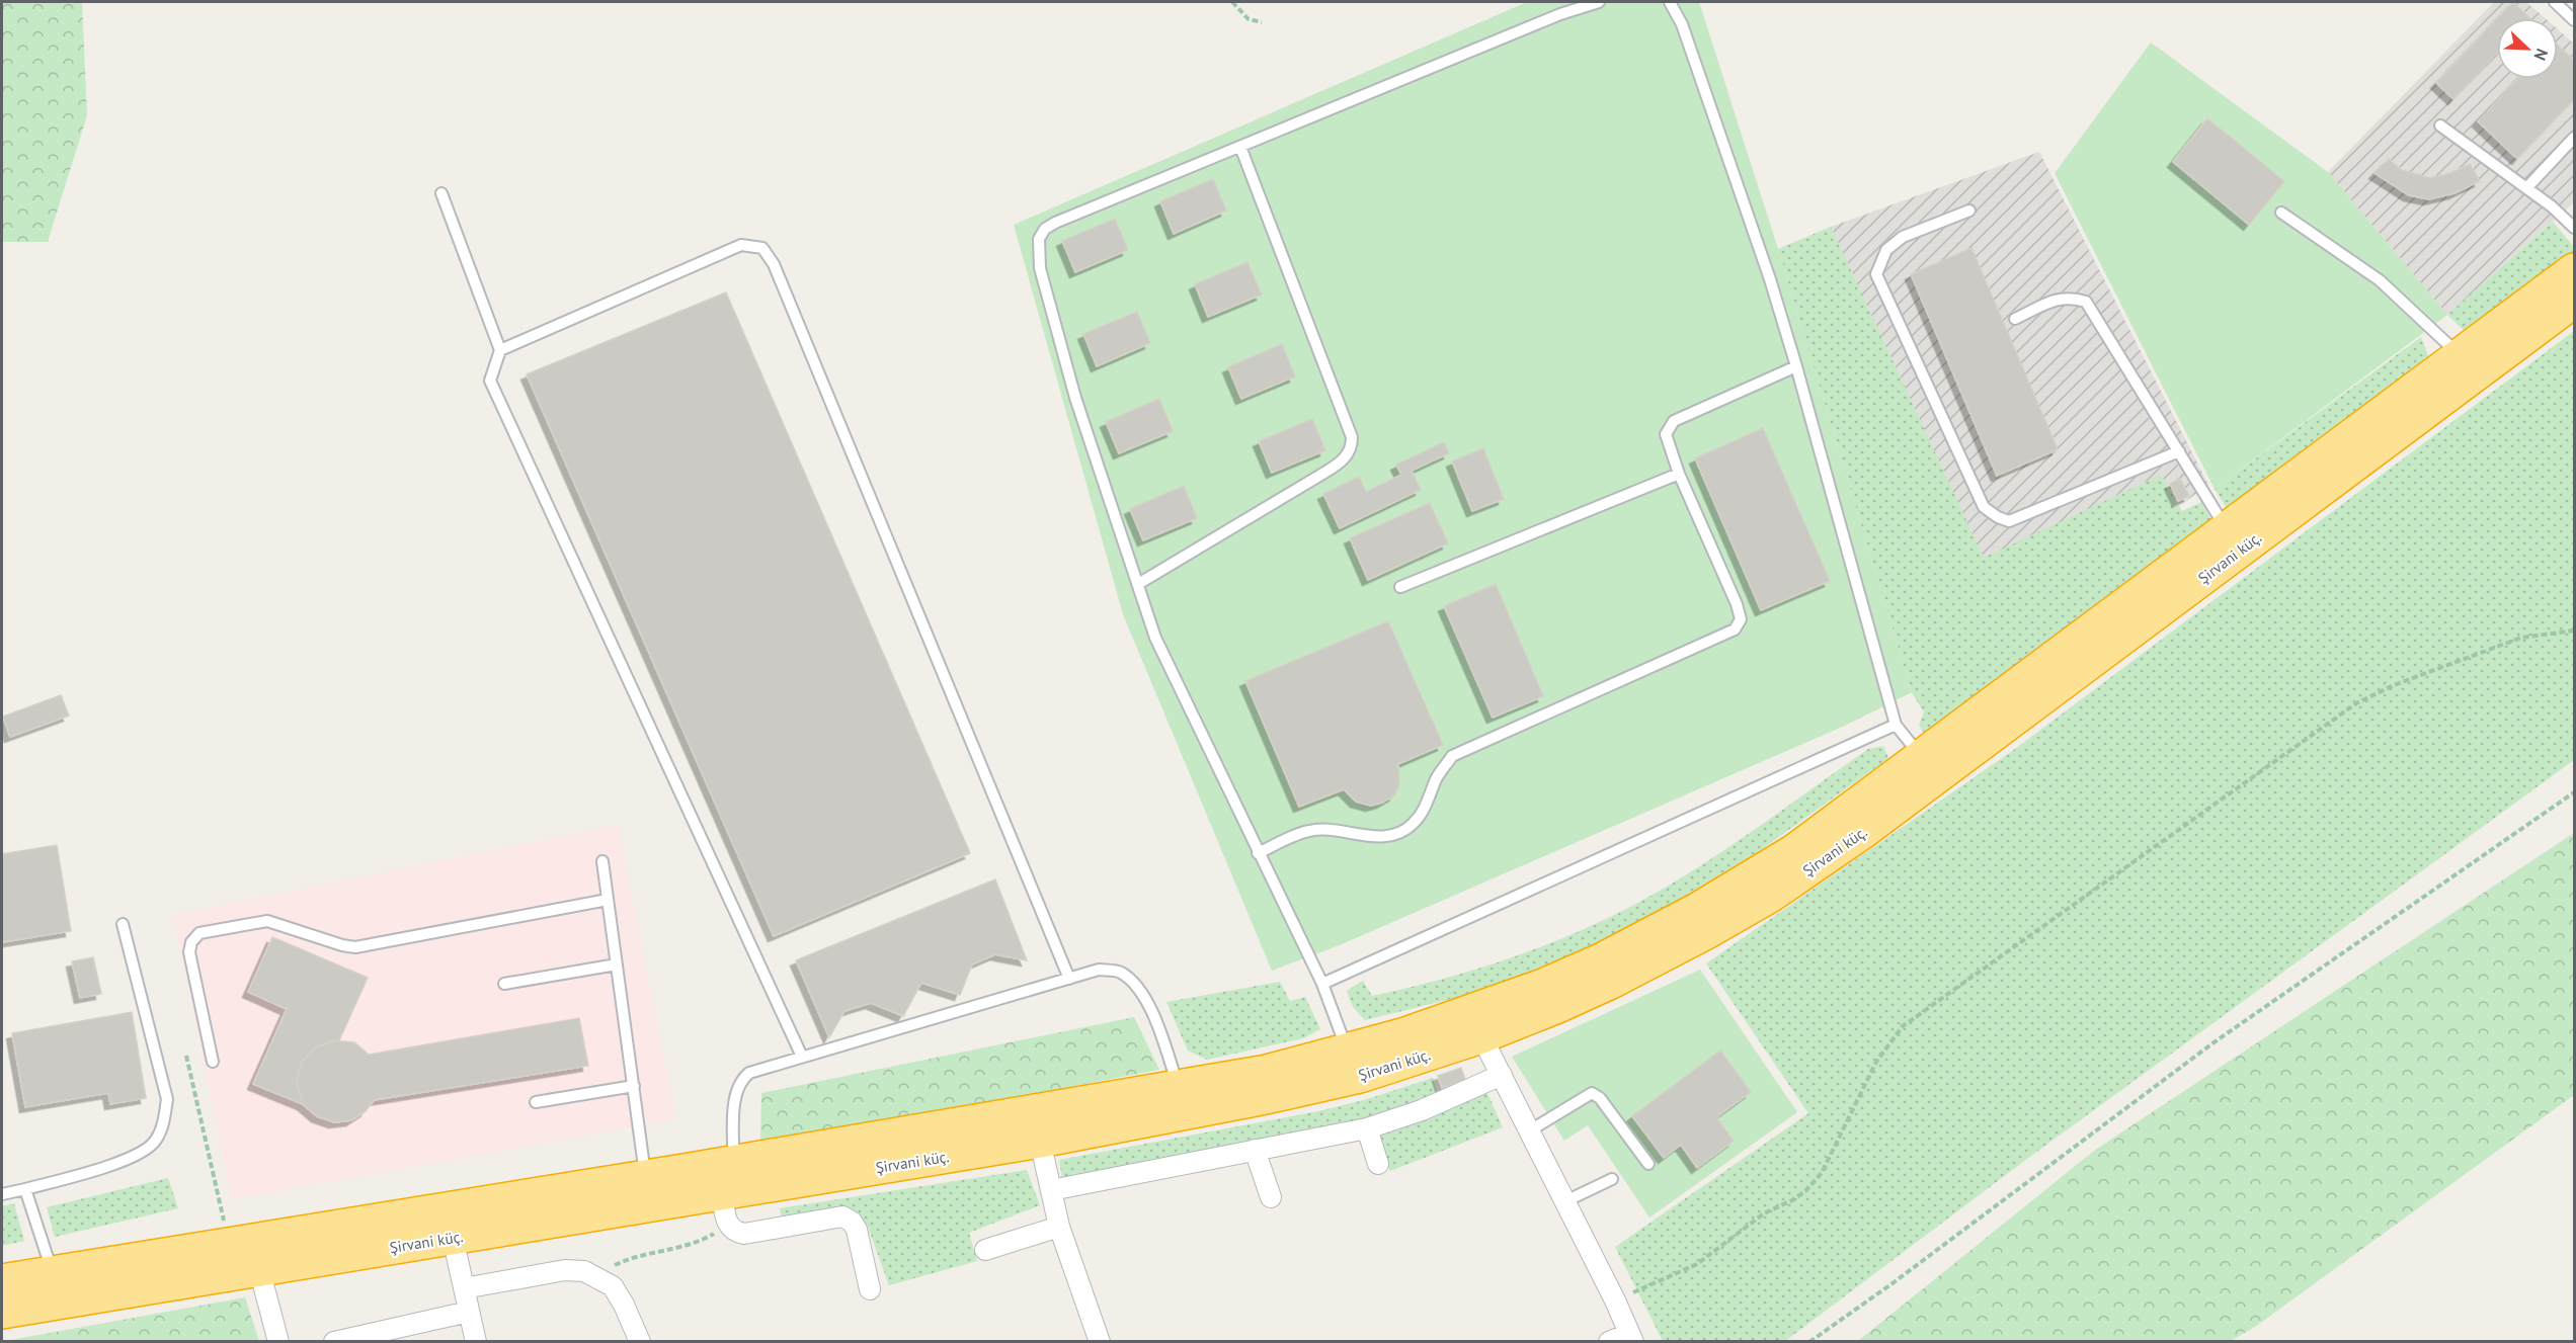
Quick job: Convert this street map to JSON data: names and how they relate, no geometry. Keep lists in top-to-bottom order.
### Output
{
  "streets": {
    "highway": ["Şirvani küç."]
  },
  "north": "bottom right"
}
